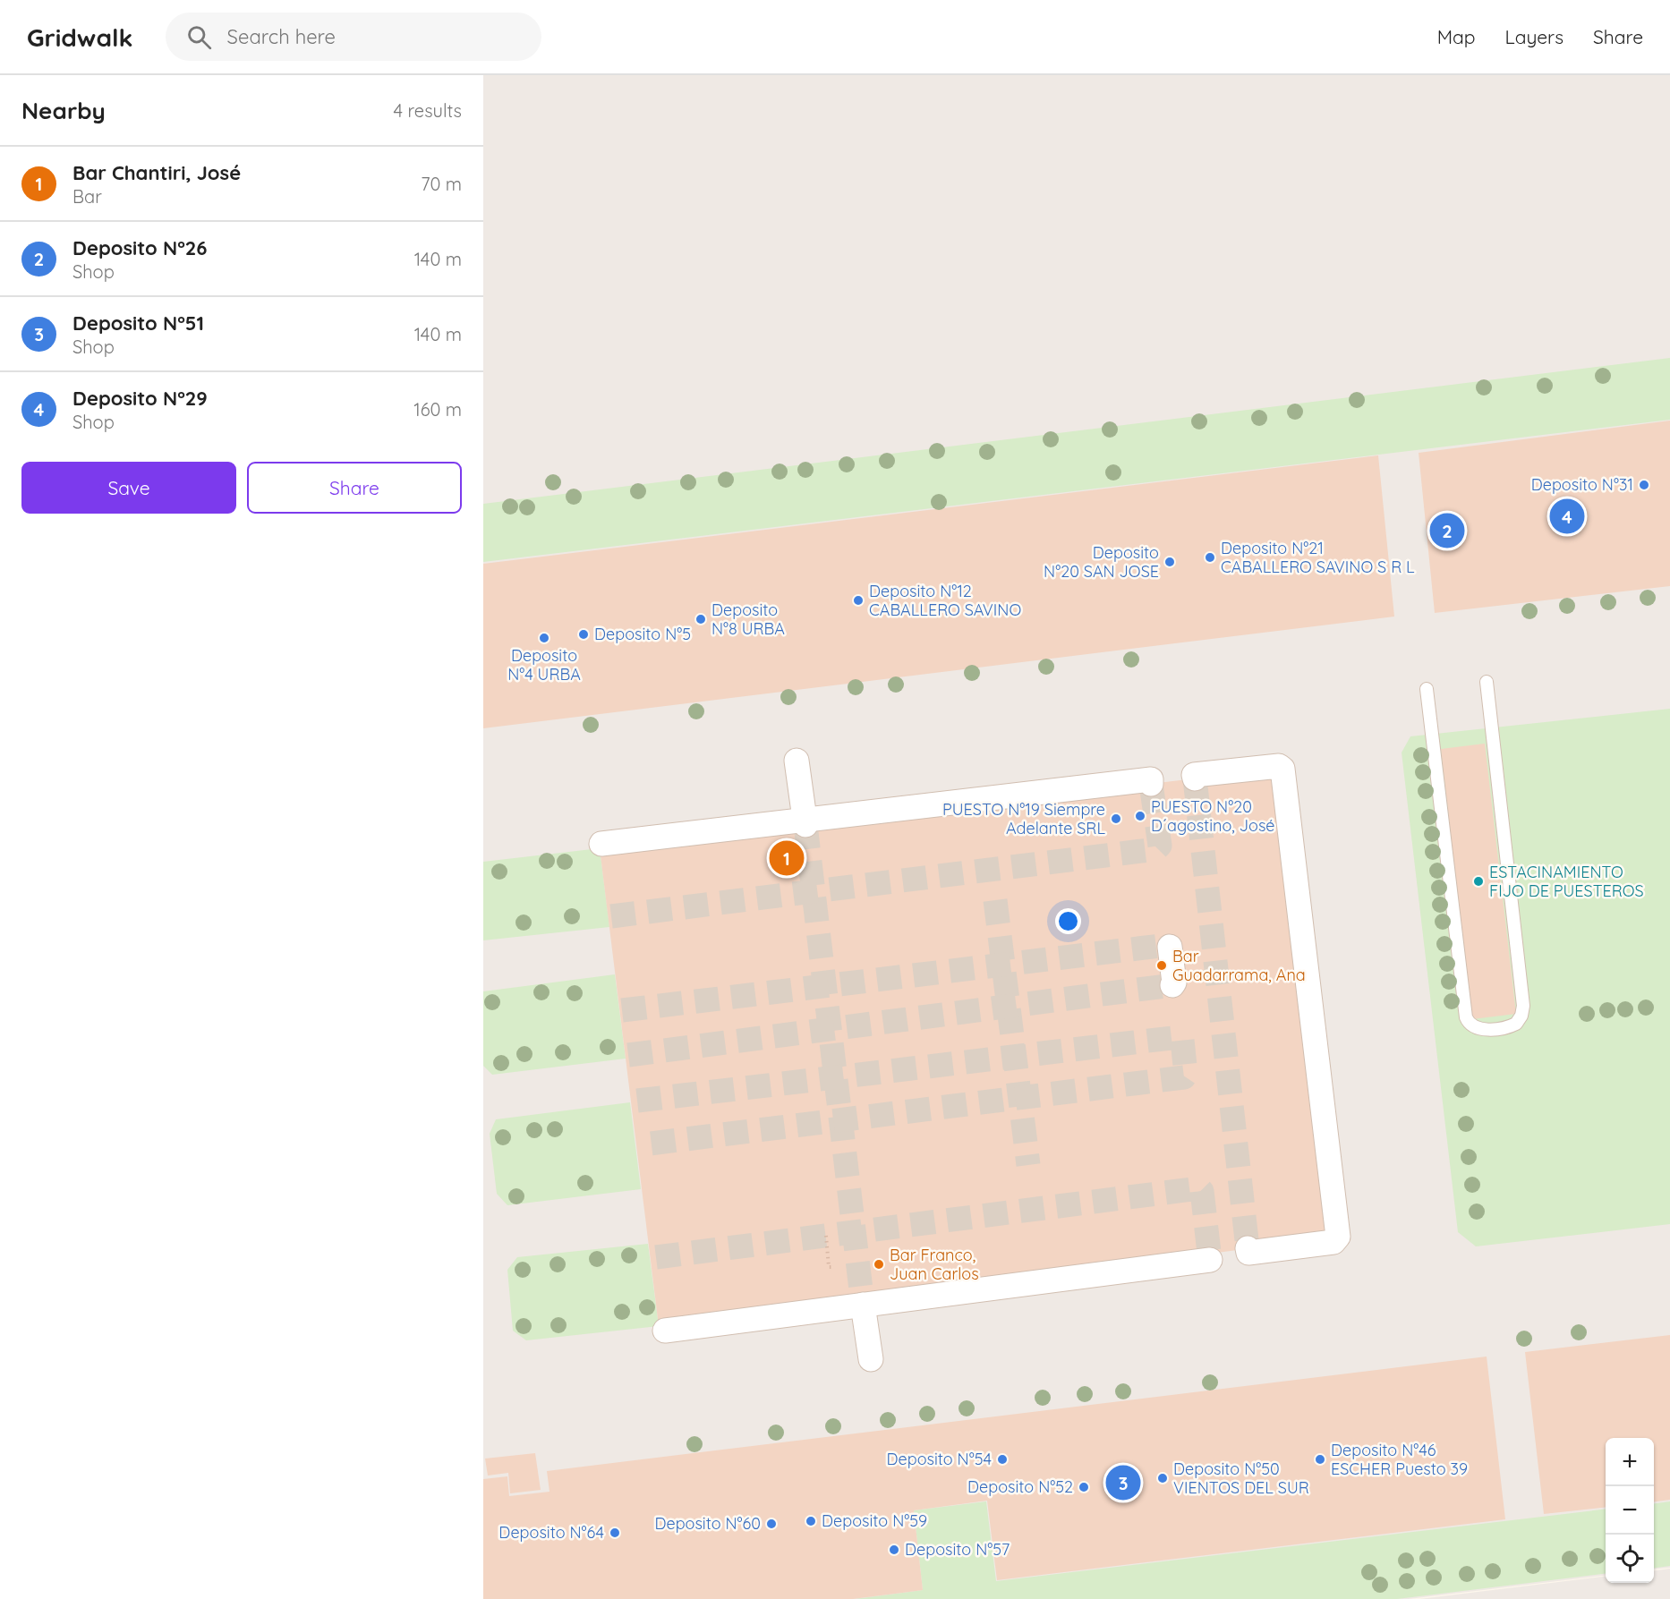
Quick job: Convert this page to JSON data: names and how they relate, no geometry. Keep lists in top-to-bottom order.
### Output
{
  "places": [
    "Deposito N°31",
    "Deposito N°21 CABALLERO SAVINO S R L",
    "Deposito N°20 SAN JOSE",
    "Deposito N°12 CABALLERO SAVINO",
    "Deposito N°8 URBA",
    "Deposito N°5",
    "Deposito N°4 URBA",
    "PUESTO N°20 D´agostino, José",
    "PUESTO N°19 Siempre Adelante SRL",
    "ESTACINAMIENTO FIJO DE PUESTEROS",
    "Bar Guadarrama, Ana",
    "Bar Franco, Juan Carlos",
    "Deposito N°54",
    "Deposito N°46 ESCHER Puesto 39",
    "Deposito N°50 VIENTOS DEL SUR",
    "Deposito N°52",
    "Deposito N°59",
    "Deposito N°60",
    "Deposito N°64",
    "Deposito N°57"
  ],
  "page": {
    "header": "Gridwalk",
    "search": "Search here",
    "nav": ["Map", "Layers", "Share"],
    "heading": ["Nearby", "4 results"],
    "list": [
      {
        "mark": "1",
        "name": "Bar Chantiri, José",
        "note": "Bar",
        "value": "70 m"
      },
      {
        "mark": "2",
        "name": "Deposito N°26",
        "note": "Shop",
        "value": "140 m"
      },
      {
        "mark": "3",
        "name": "Deposito N°51",
        "note": "Shop",
        "value": "140 m"
      },
      {
        "mark": "4",
        "name": "Deposito N°29",
        "note": "Shop",
        "value": "160 m"
      }
    ],
    "buttons": ["Save", "Share"],
    "pins": [
      "4",
      "2",
      "1",
      "3"
    ],
    "map_buttons": ["+", "−"]
  }
}
